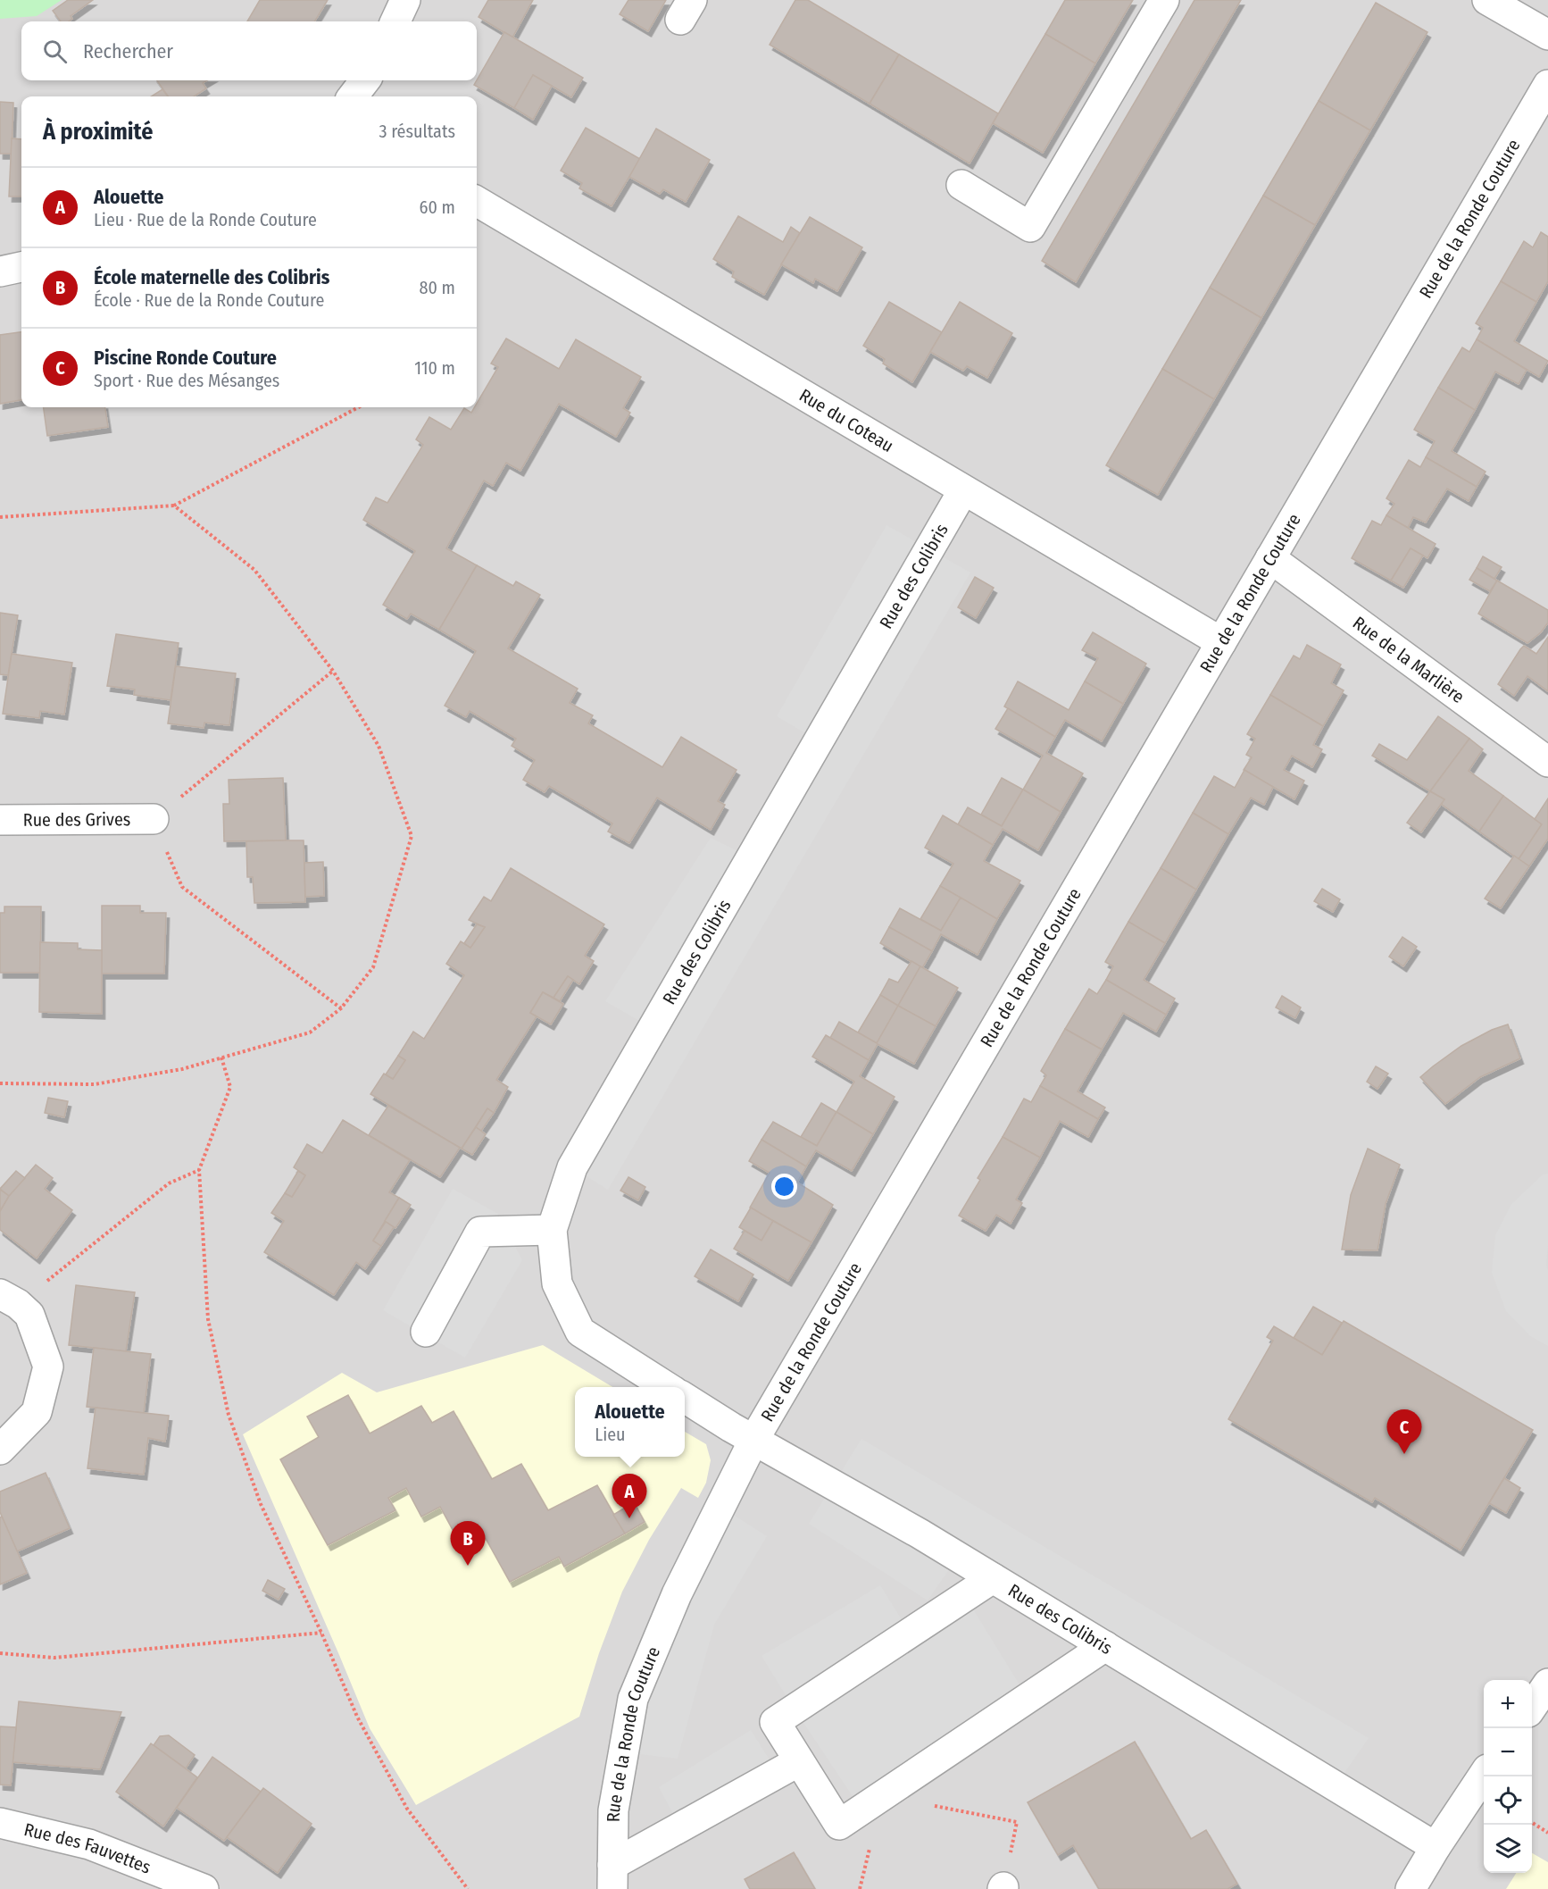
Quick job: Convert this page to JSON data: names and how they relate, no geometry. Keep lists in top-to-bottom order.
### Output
{
  "streets": {
    "street": [
      "Rue de la Ronde Couture",
      "Rue du Coteau",
      "Rue des Colibris",
      "Rue de la Marlière",
      "Rue des Grives",
      "Rue des Fauvettes"
    ]
  },
  "crossings": [
    ["Rue de la Ronde Couture", "Rue du Coteau"],
    ["Rue de la Ronde Couture", "Rue des Colibris"],
    ["Rue de la Ronde Couture", "Rue de la Marlière"],
    ["Rue du Coteau", "Rue des Colibris"]
  ],
  "page": {
    "search": "Rechercher",
    "heading": ["À proximité", "3 résultats"],
    "list": [
      {
        "mark": "A",
        "name": "Alouette",
        "note": "Lieu · Rue de la Ronde Couture",
        "value": "60 m"
      },
      {
        "mark": "B",
        "name": "École maternelle des Colibris",
        "note": "École · Rue de la Ronde Couture",
        "value": "80 m"
      },
      {
        "mark": "C",
        "name": "Piscine Ronde Couture",
        "note": "Sport · Rue des Mésanges",
        "value": "110 m"
      }
    ],
    "popup": ["Alouette", "Lieu"],
    "pins": ["C", "A", "B"],
    "map_buttons": ["+", "−"]
  }
}
